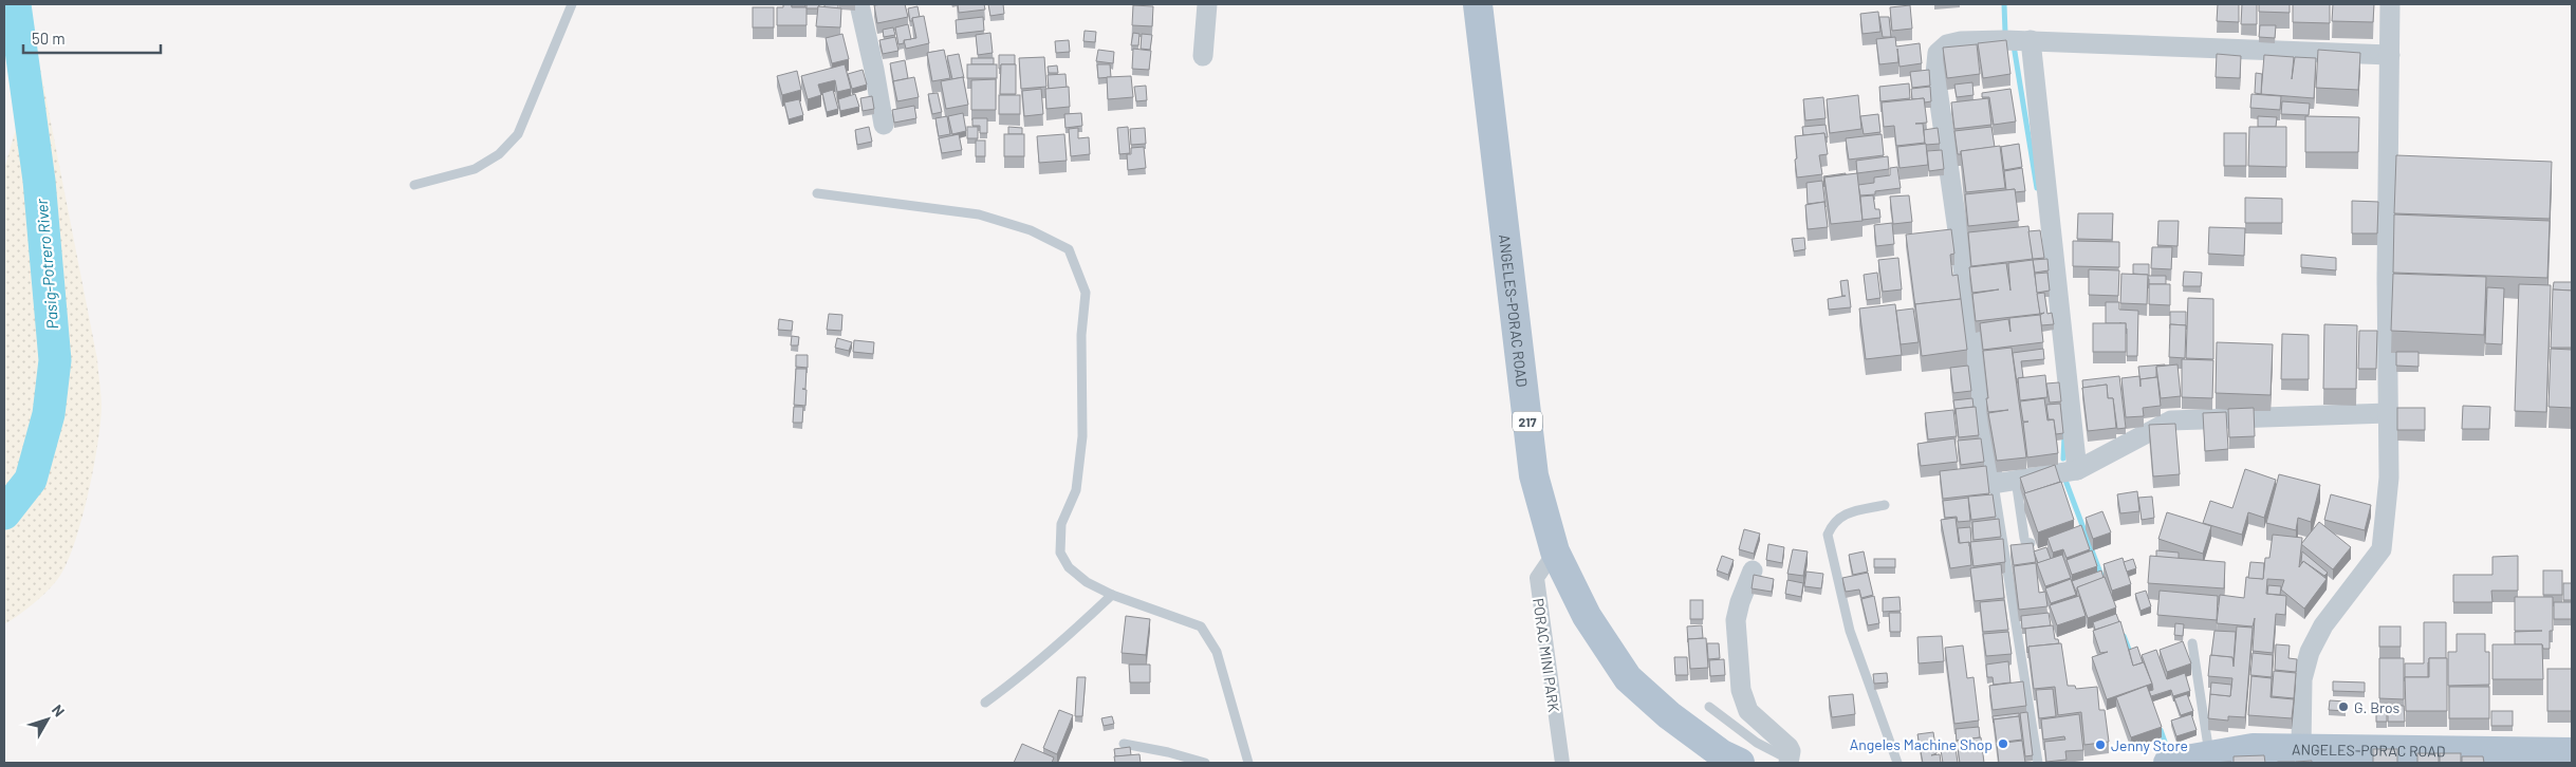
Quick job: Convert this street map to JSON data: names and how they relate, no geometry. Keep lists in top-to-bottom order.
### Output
{
  "streets": {
    "main road": ["ANGELES-PORAC ROAD", "217"],
    "street": ["PORAC MINI PARK"]
  },
  "crossings": [
    ["ANGELES-PORAC ROAD", "PORAC MINI PARK"]
  ],
  "water": ["Pasig-Potrero River"],
  "places": ["G. Bros", "Angeles Machine Shop", "Jenny Store"],
  "scale_bar": "50 m",
  "north": "top right"
}
